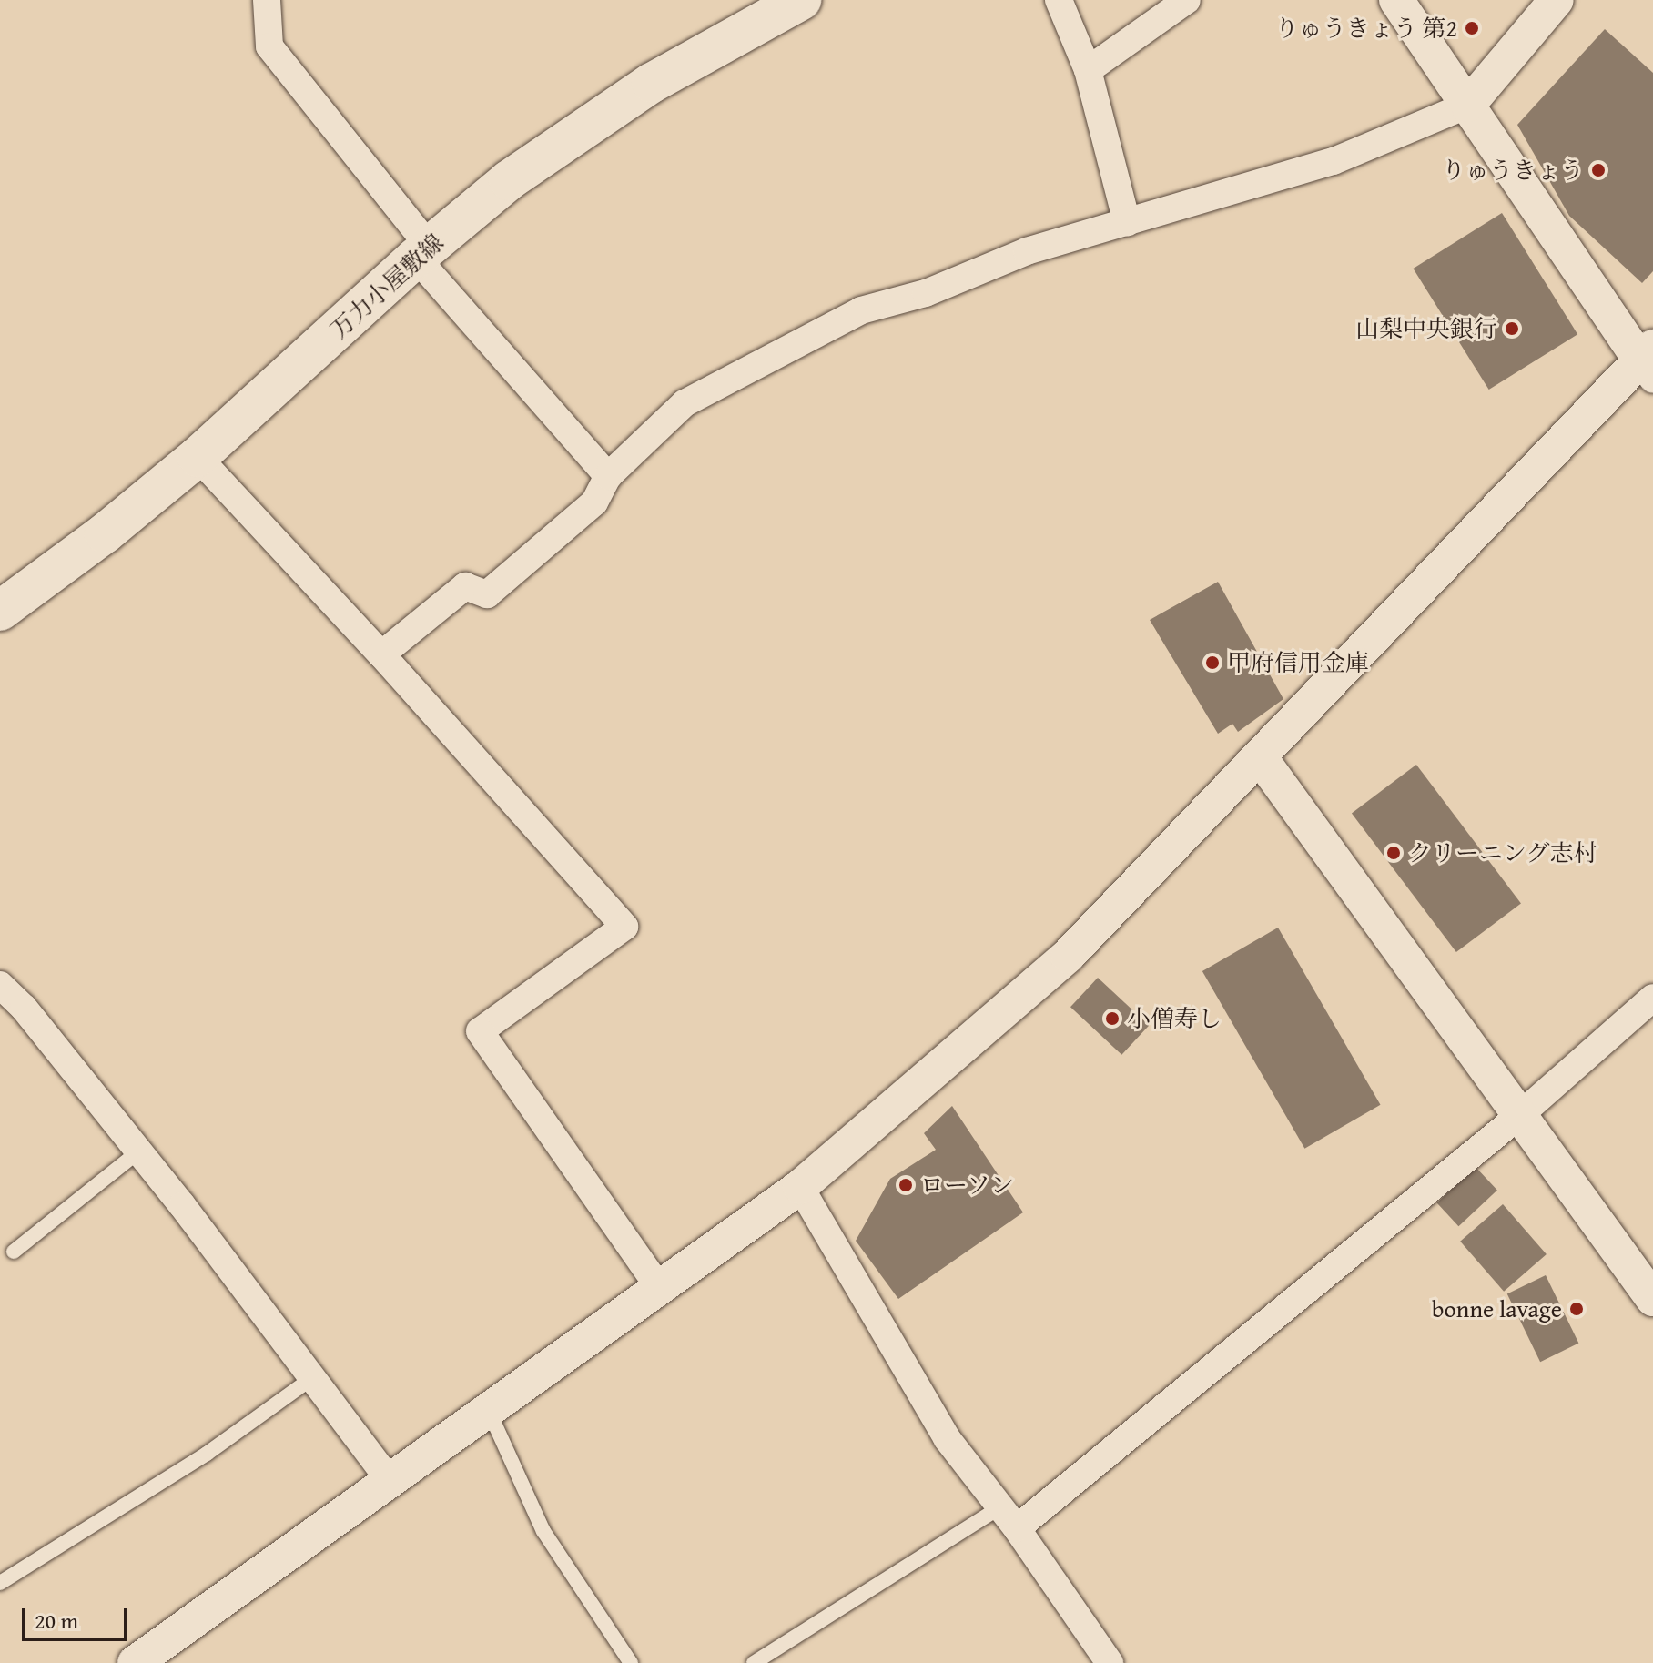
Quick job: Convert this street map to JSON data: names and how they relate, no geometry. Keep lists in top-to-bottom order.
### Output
{
  "streets": {
    "main road": ["万力小屋敷線"]
  },
  "places": [
    "りゅうきょう 第2",
    "りゅうきょう",
    "山梨中央銀行",
    "甲府信用金庫",
    "クリーニング志村",
    "小僧寿し",
    "ローソン",
    "bonne lavage"
  ],
  "scale_bar": "20 m"
}
